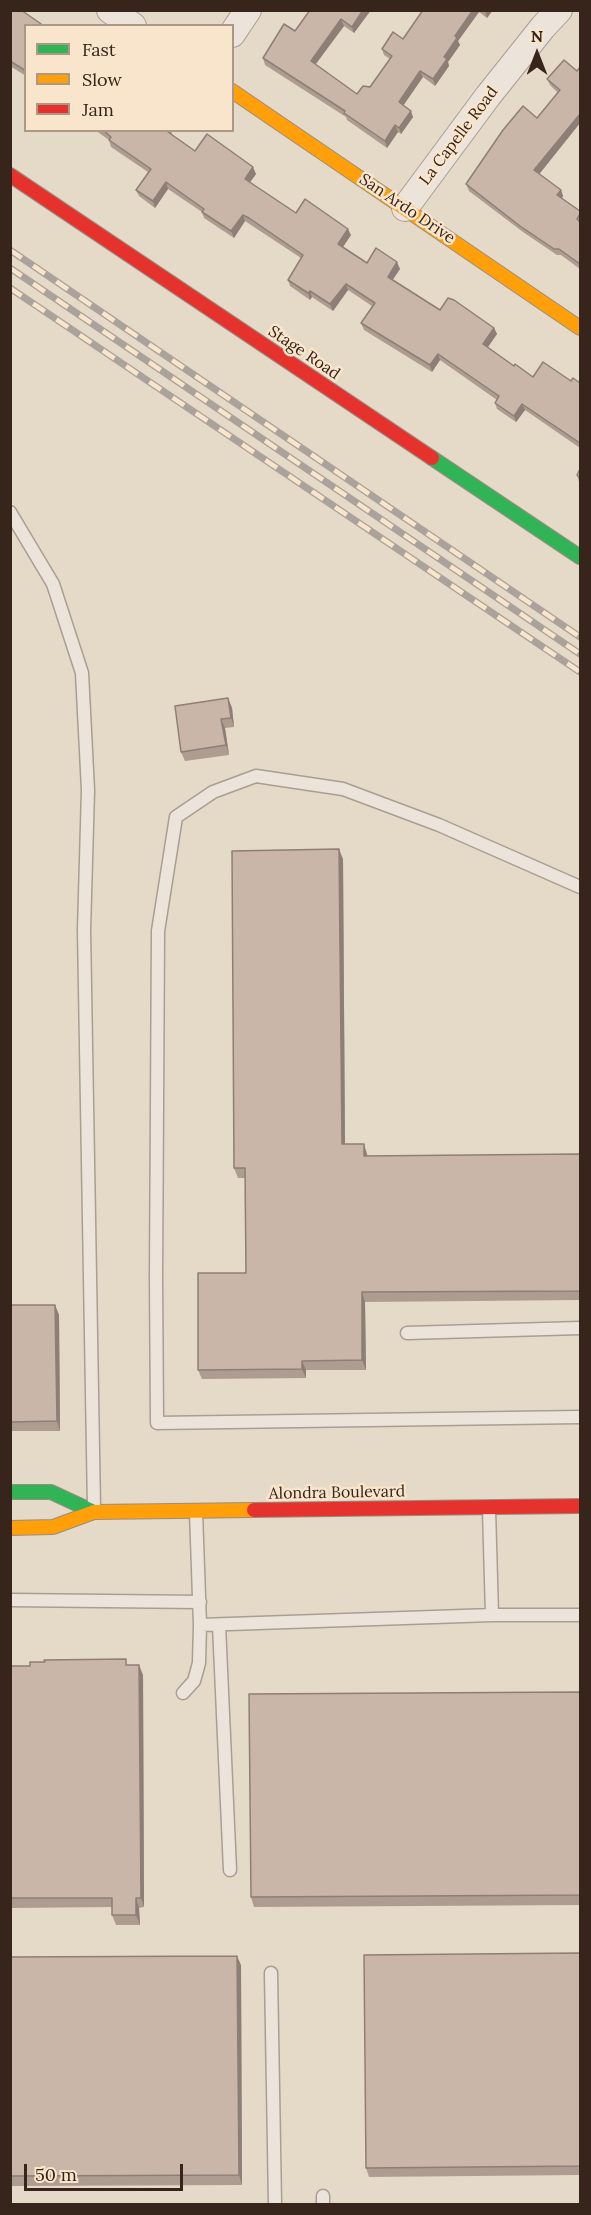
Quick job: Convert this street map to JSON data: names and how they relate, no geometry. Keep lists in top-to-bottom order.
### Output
{
  "streets": {
    "main road": ["San Ardo Drive", "Stage Road", "Alondra Boulevard"],
    "street": ["La Capelle Road"]
  },
  "crossings": [
    ["La Capelle Road", "San Ardo Drive"]
  ],
  "legend": ["Fast", "Slow", "Jam"],
  "scale_bar": "50 m",
  "north": "top"
}
